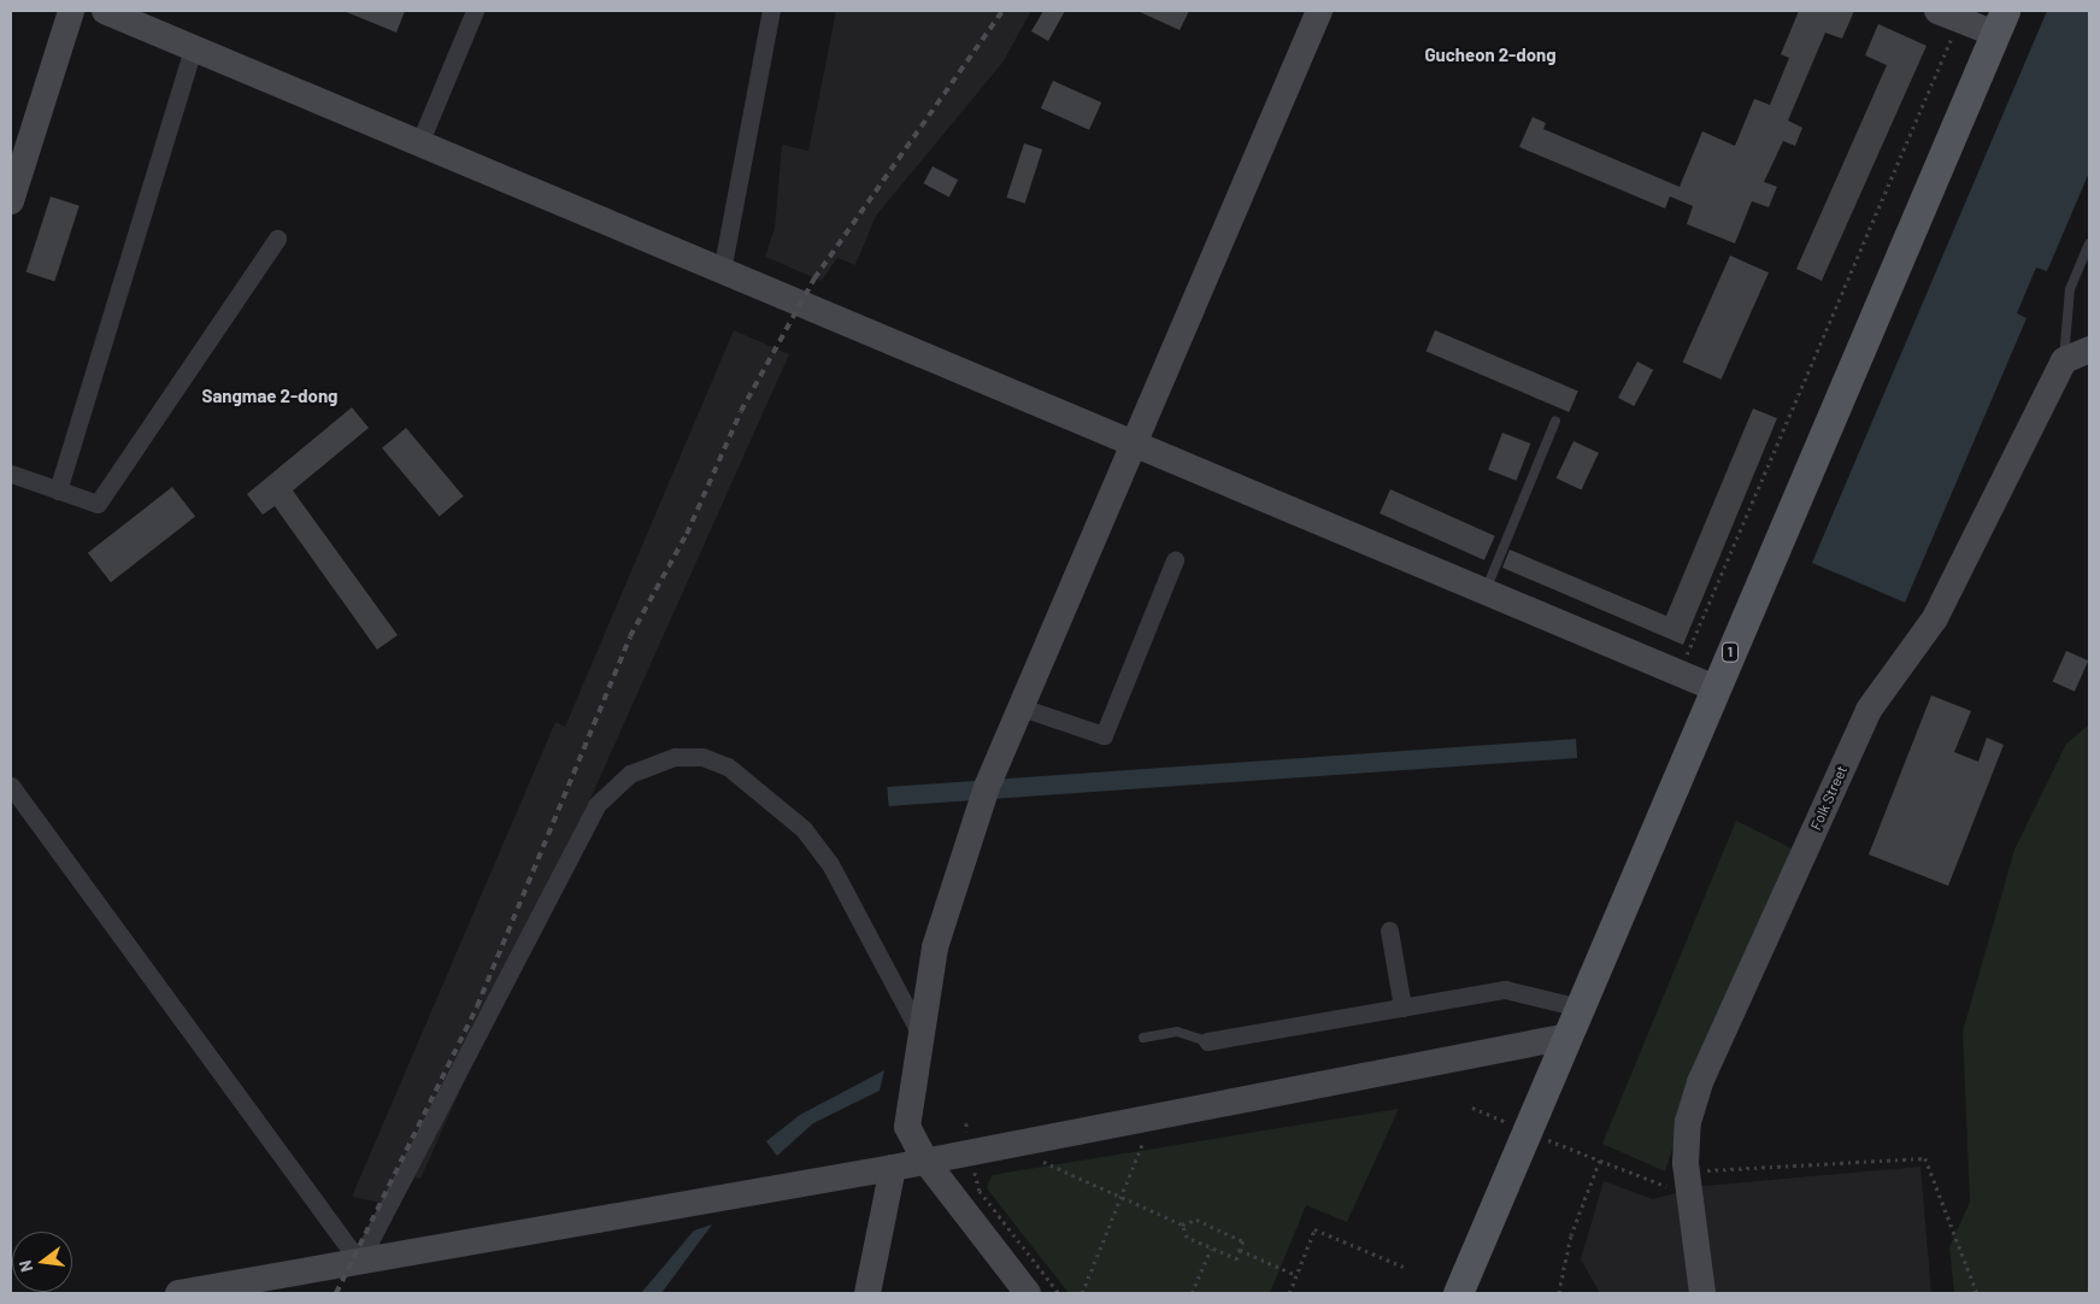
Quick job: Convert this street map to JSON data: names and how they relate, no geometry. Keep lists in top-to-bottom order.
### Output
{
  "streets": {
    "main road": ["1"],
    "street": ["Folk Street"]
  },
  "districts": ["Gucheon 2-dong", "Sangmae 2-dong"],
  "north": "left"
}
